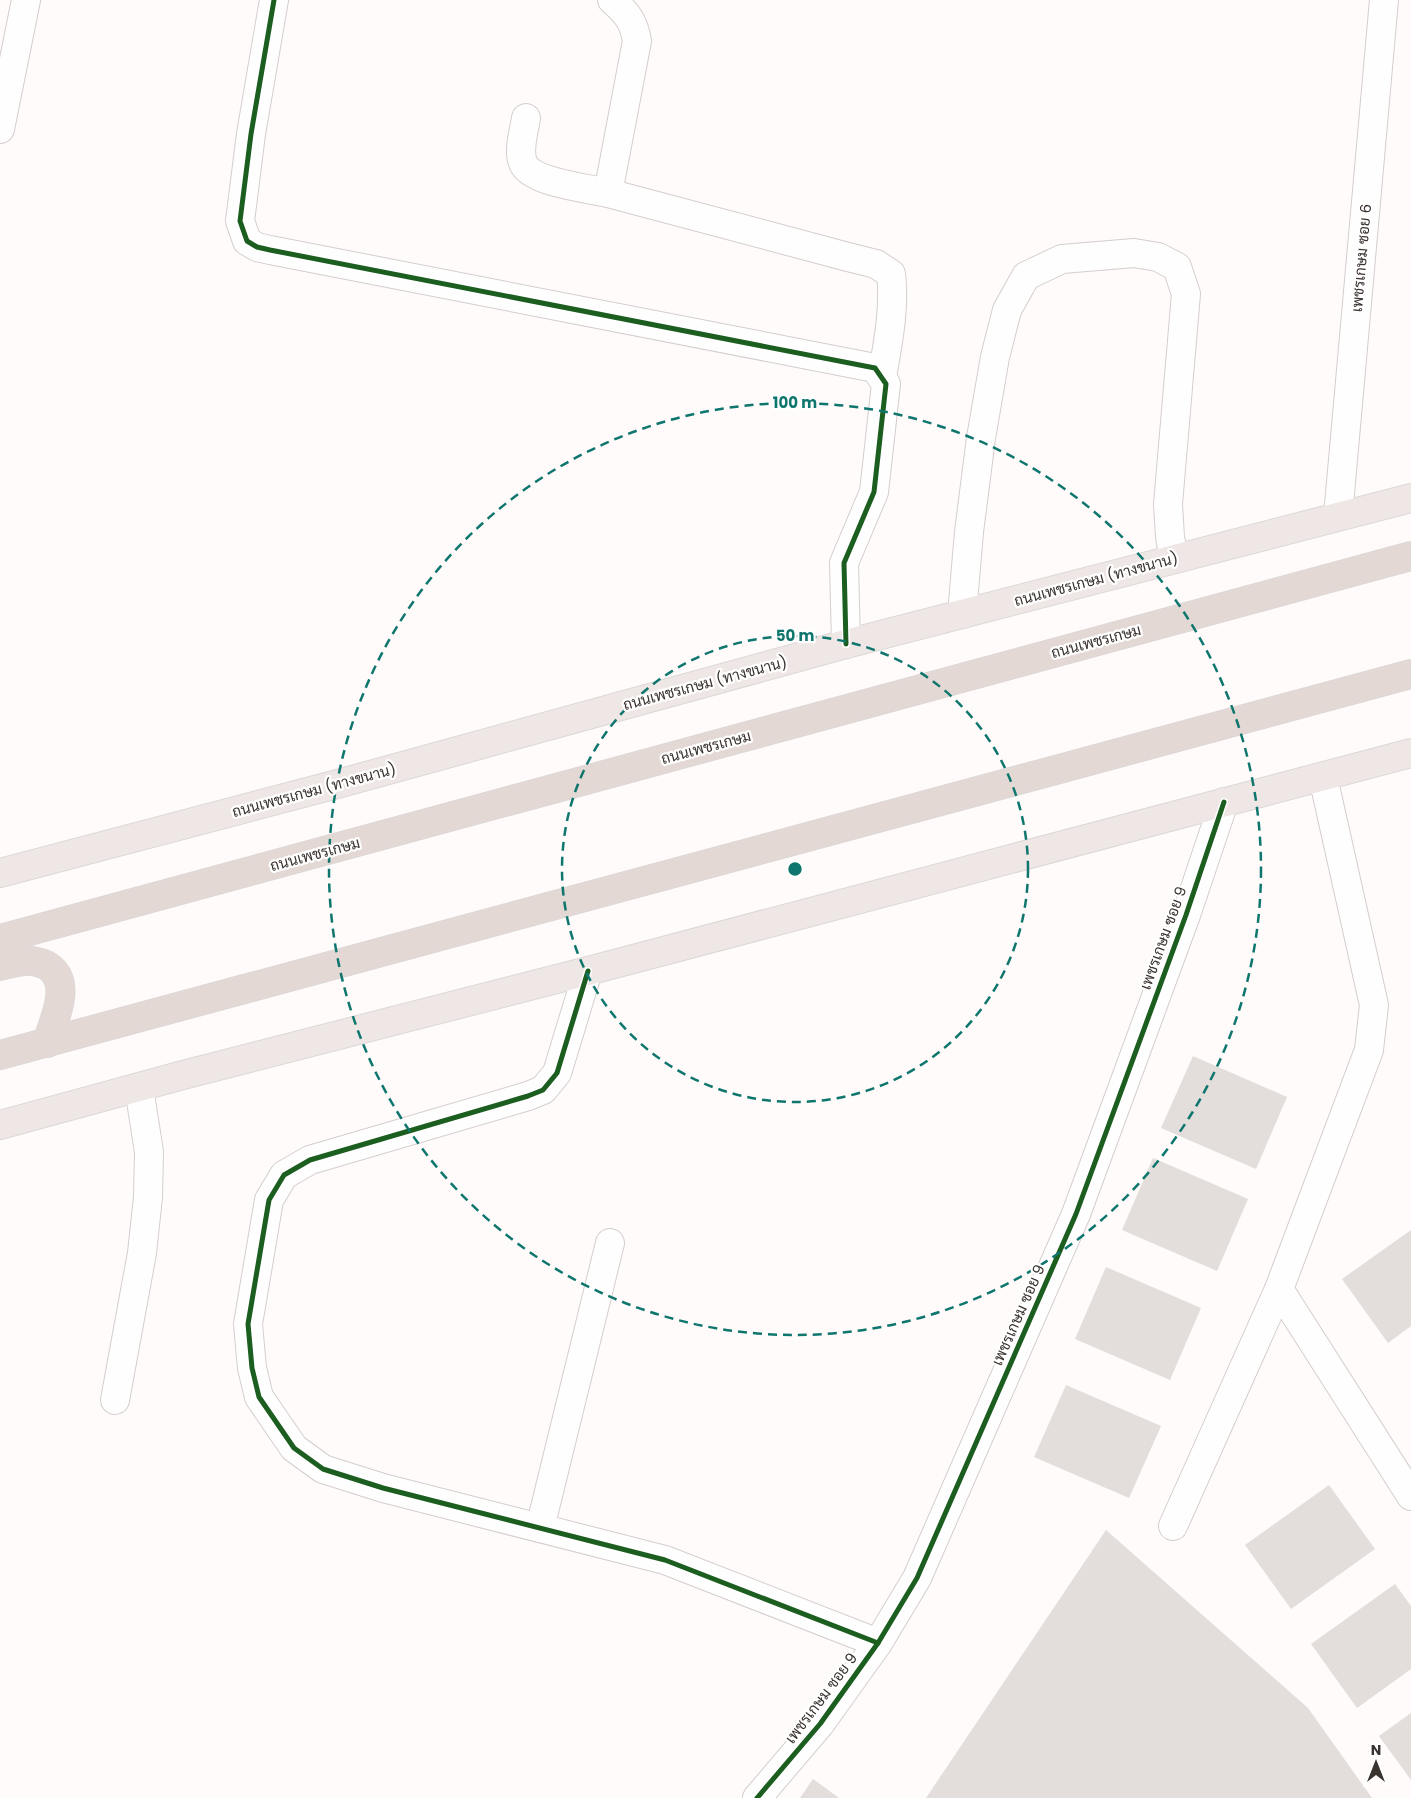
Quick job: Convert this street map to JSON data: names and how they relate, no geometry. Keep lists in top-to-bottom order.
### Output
{
  "streets": {
    "highway": ["ถนนเพชรเกษม"],
    "main road": ["ถนนเพชรเกษม (ทางขนาน)"],
    "street": ["เพชรเกษม ซอย 6", "เพชรเกษม ซอย 9"]
  },
  "crossings": [
    ["เพชรเกษม ซอย 6", "ถนนเพชรเกษม (ทางขนาน)"]
  ],
  "north": "top",
  "rings": ["100 m", "50 m"]
}
